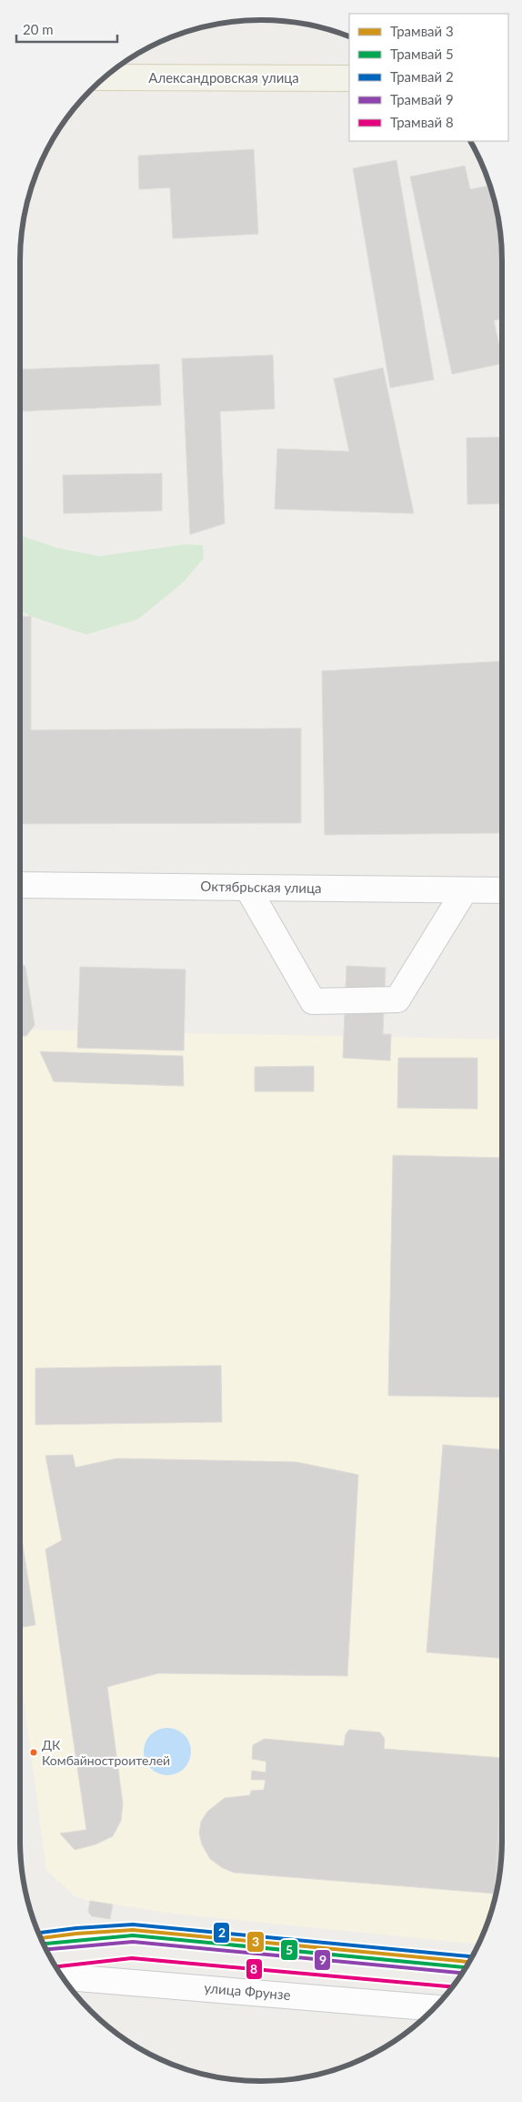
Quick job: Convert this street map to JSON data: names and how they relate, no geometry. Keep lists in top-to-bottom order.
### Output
{
  "streets": {
    "main road": ["Александровская улица"],
    "street": ["Октябрьская улица", "улица Фрунзе"]
  },
  "places": ["ДК Комбайностроителей"],
  "lines": [
    "tram line 2",
    "tram line 3",
    "tram line 5",
    "tram line 9",
    "tram line 8"
  ],
  "legend": [
    "Трамвай 3",
    "Трамвай 5",
    "Трамвай 2",
    "Трамвай 9",
    "Трамвай 8"
  ],
  "scale_bar": "20 m"
}
